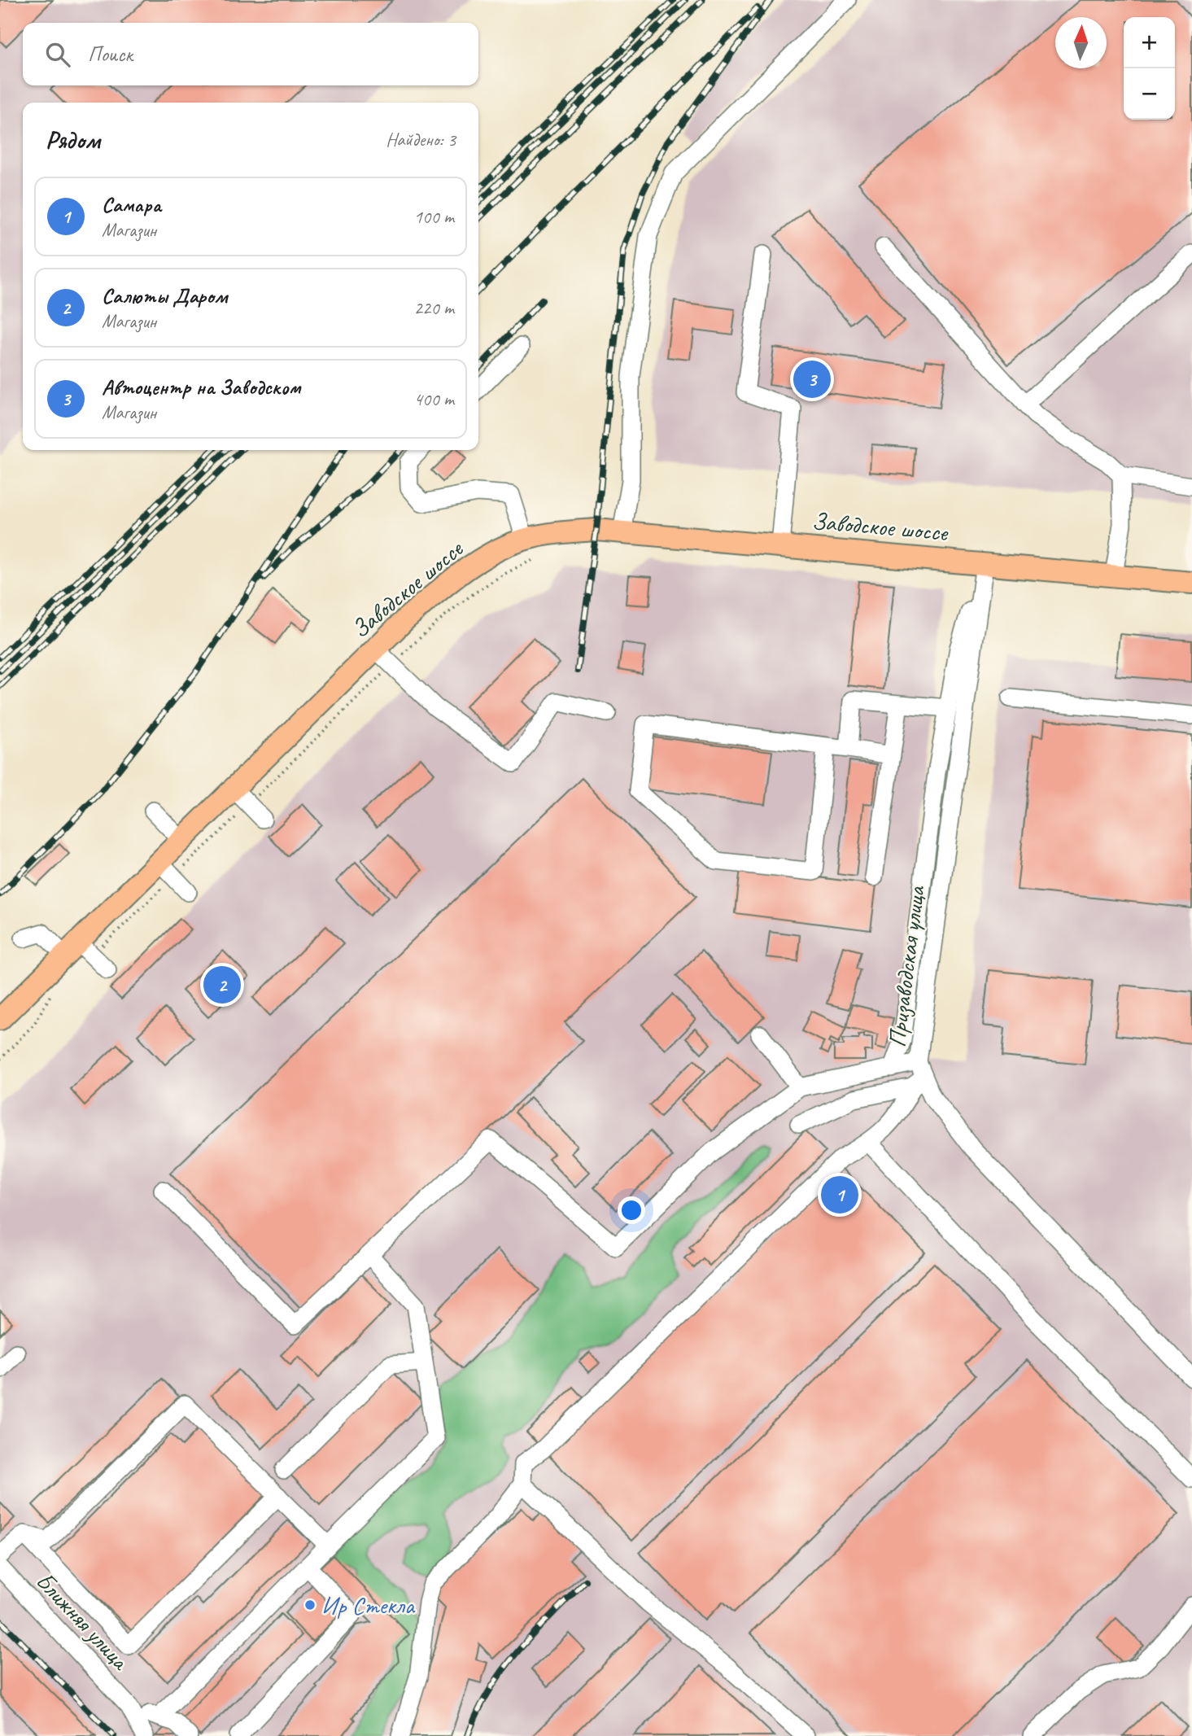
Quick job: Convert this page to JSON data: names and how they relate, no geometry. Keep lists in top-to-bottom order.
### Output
{
  "streets": {
    "main road": ["Заводское шоссе"],
    "street": ["Призаводская улица", "Ближняя улица"]
  },
  "crossings": [
    ["Заводское шоссе", "Призаводская улица"]
  ],
  "places": ["Ир Стекла"],
  "north": "top",
  "page": {
    "map_buttons": ["+", "−"],
    "search": "Поиск",
    "heading": ["Рядом", "Найдено: 3"],
    "list": [
      {
        "mark": "1",
        "name": "Самара",
        "note": "Магазин",
        "value": "100 m"
      },
      {
        "mark": "2",
        "name": "Салюты Даром",
        "note": "Магазин",
        "value": "220 m"
      },
      {
        "mark": "3",
        "name": "Автоцентр на Заводском",
        "note": "Магазин",
        "value": "400 m"
      }
    ],
    "pins": ["3", "2", "1"]
  }
}
